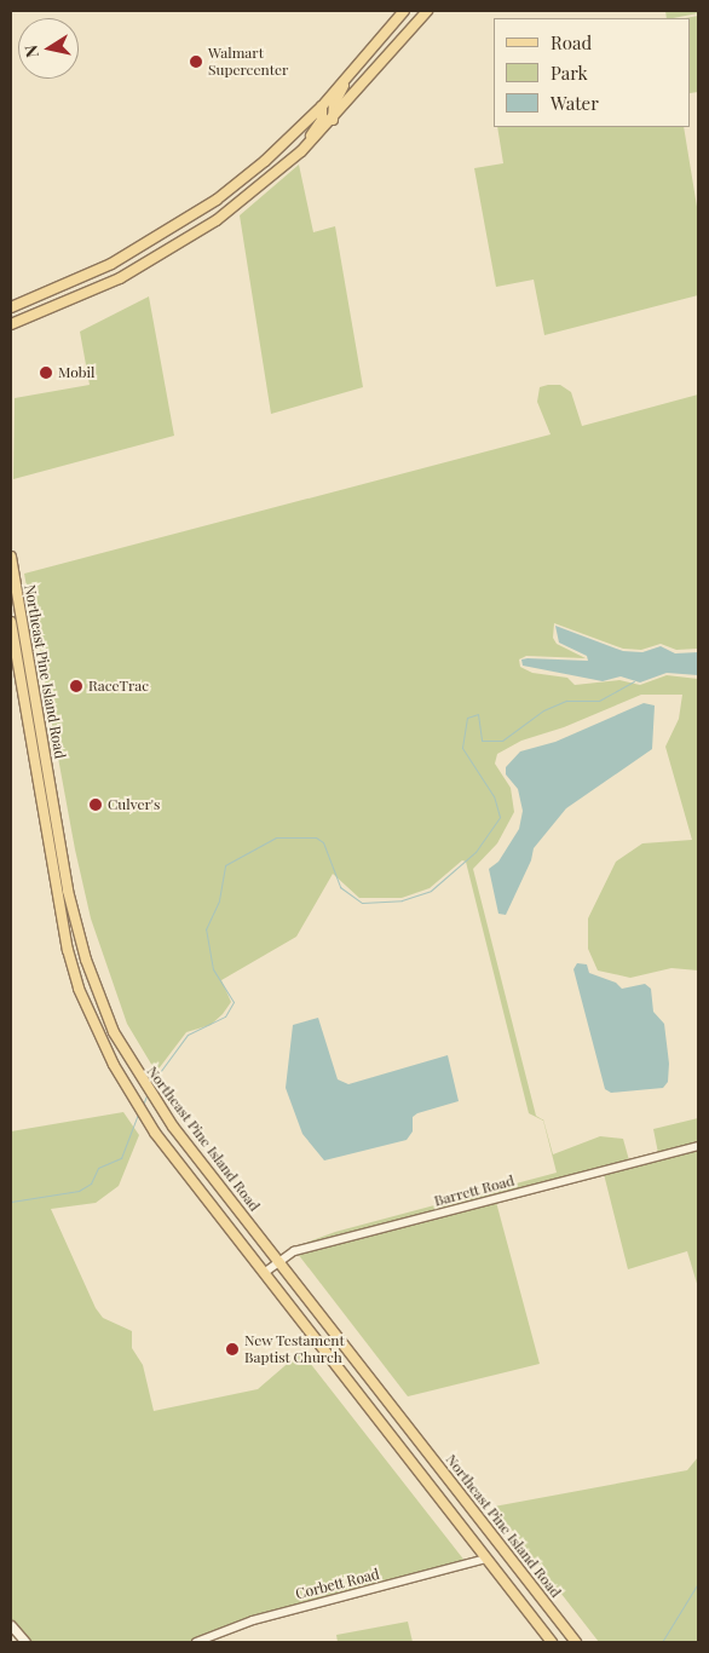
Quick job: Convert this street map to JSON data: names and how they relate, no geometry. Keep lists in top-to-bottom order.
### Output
{
  "streets": {
    "main road": ["Northeast Pine Island Road"],
    "street": ["Barrett Road", "Corbett Road"]
  },
  "crossings": [
    ["Northeast Pine Island Road", "Barrett Road"],
    ["Northeast Pine Island Road", "Corbett Road"]
  ],
  "places": [
    "Walmart Supercenter",
    "Mobil",
    "RaceTrac",
    "Culver's",
    "New Testament Baptist Church"
  ],
  "legend": ["Road", "Park", "Water"],
  "north": "left"
}
